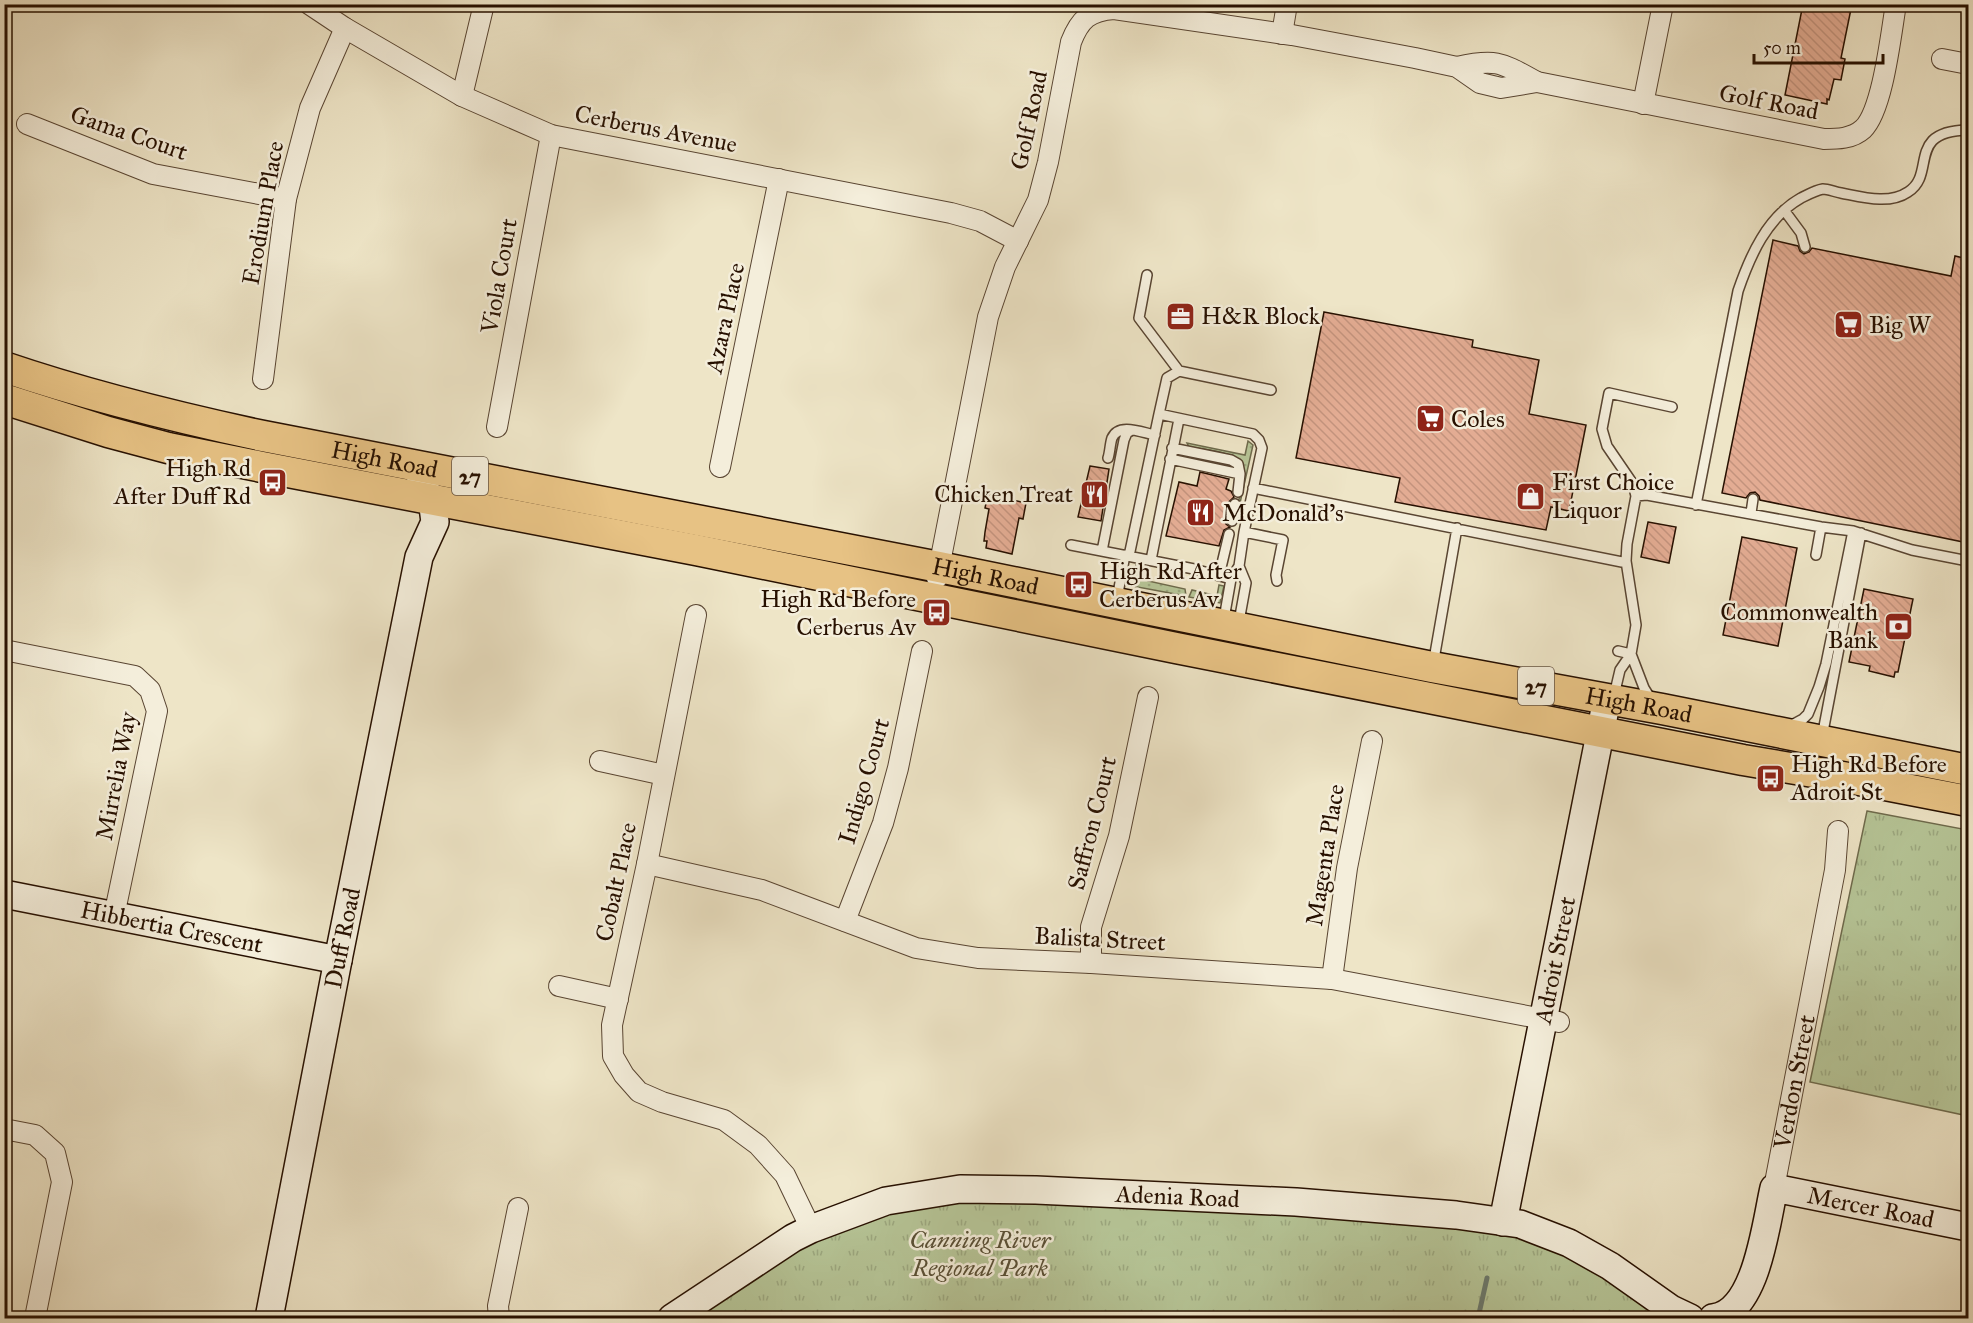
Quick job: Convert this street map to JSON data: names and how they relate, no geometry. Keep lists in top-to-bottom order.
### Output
{
  "streets": {
    "main road": ["High Road", "27"],
    "street": [
      "Golf Road",
      "Cerberus Avenue",
      "Gama Court",
      "Erodium Place",
      "Viola Court",
      "Azara Place",
      "Mirrelia Way",
      "Indigo Court",
      "Saffron Court",
      "Magenta Place",
      "Cobalt Place",
      "Hibbertia Crescent",
      "Duff Road",
      "Balista Street",
      "Adroit Street",
      "Verdon Street",
      "Adenia Road",
      "Mercer Road"
    ]
  },
  "crossings": [
    ["Golf Road", "Cerberus Avenue"],
    ["Golf Road", "High Road"],
    ["Cerberus Avenue", "Erodium Place"],
    ["Cerberus Avenue", "Viola Court"],
    ["Cerberus Avenue", "Azara Place"],
    ["Gama Court", "Erodium Place"],
    ["High Road", "Duff Road"],
    ["High Road", "Adroit Street"],
    ["Mirrelia Way", "Hibbertia Crescent"],
    ["Indigo Court", "Balista Street"],
    ["Saffron Court", "Balista Street"],
    ["Magenta Place", "Balista Street"],
    ["Cobalt Place", "Balista Street"],
    ["Cobalt Place", "Adenia Road"],
    ["Hibbertia Crescent", "Duff Road"],
    ["Balista Street", "Adroit Street"],
    ["Adroit Street", "Adenia Road"],
    ["Verdon Street", "Mercer Road"]
  ],
  "parks": ["Canning River Regional Park"],
  "places": {
    "office": ["H&R Block"],
    "supermarket": ["Big W", "Coles"],
    "bus stop": [
      "High Rd After Duff Rd",
      "High Rd After Cerberus Av",
      "High Rd Before Cerberus Av",
      "High Rd Before Adroit St"
    ],
    "restaurant": ["Chicken Treat", "McDonald's"],
    "shop": ["First Choice Liquor"],
    "bank": ["Commonwealth Bank"]
  },
  "scale_bar": "50 m"
}
